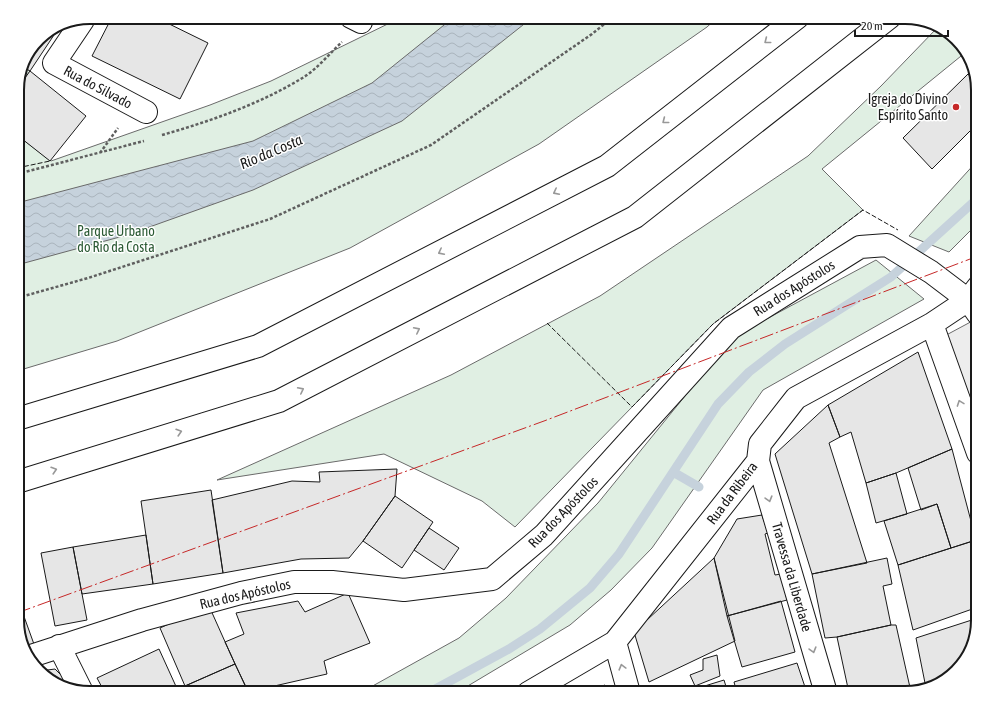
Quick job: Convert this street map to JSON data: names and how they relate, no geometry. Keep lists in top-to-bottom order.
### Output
{
  "streets": {
    "main road": [
      "Rua do Silvado",
      "Rua dos Apóstolos",
      "Rua da Ribeira",
      "Travessa da Liberdade"
    ]
  },
  "crossings": [
    ["Rua da Ribeira", "Travessa da Liberdade"]
  ],
  "one_way": ["Travessa da Liberdade"],
  "water": ["Rio da Costa"],
  "parks": ["Parque Urbano do Rio da Costa"],
  "places": ["Igreja do Divino Espírito Santo"],
  "scale_bar": "20 m"
}
